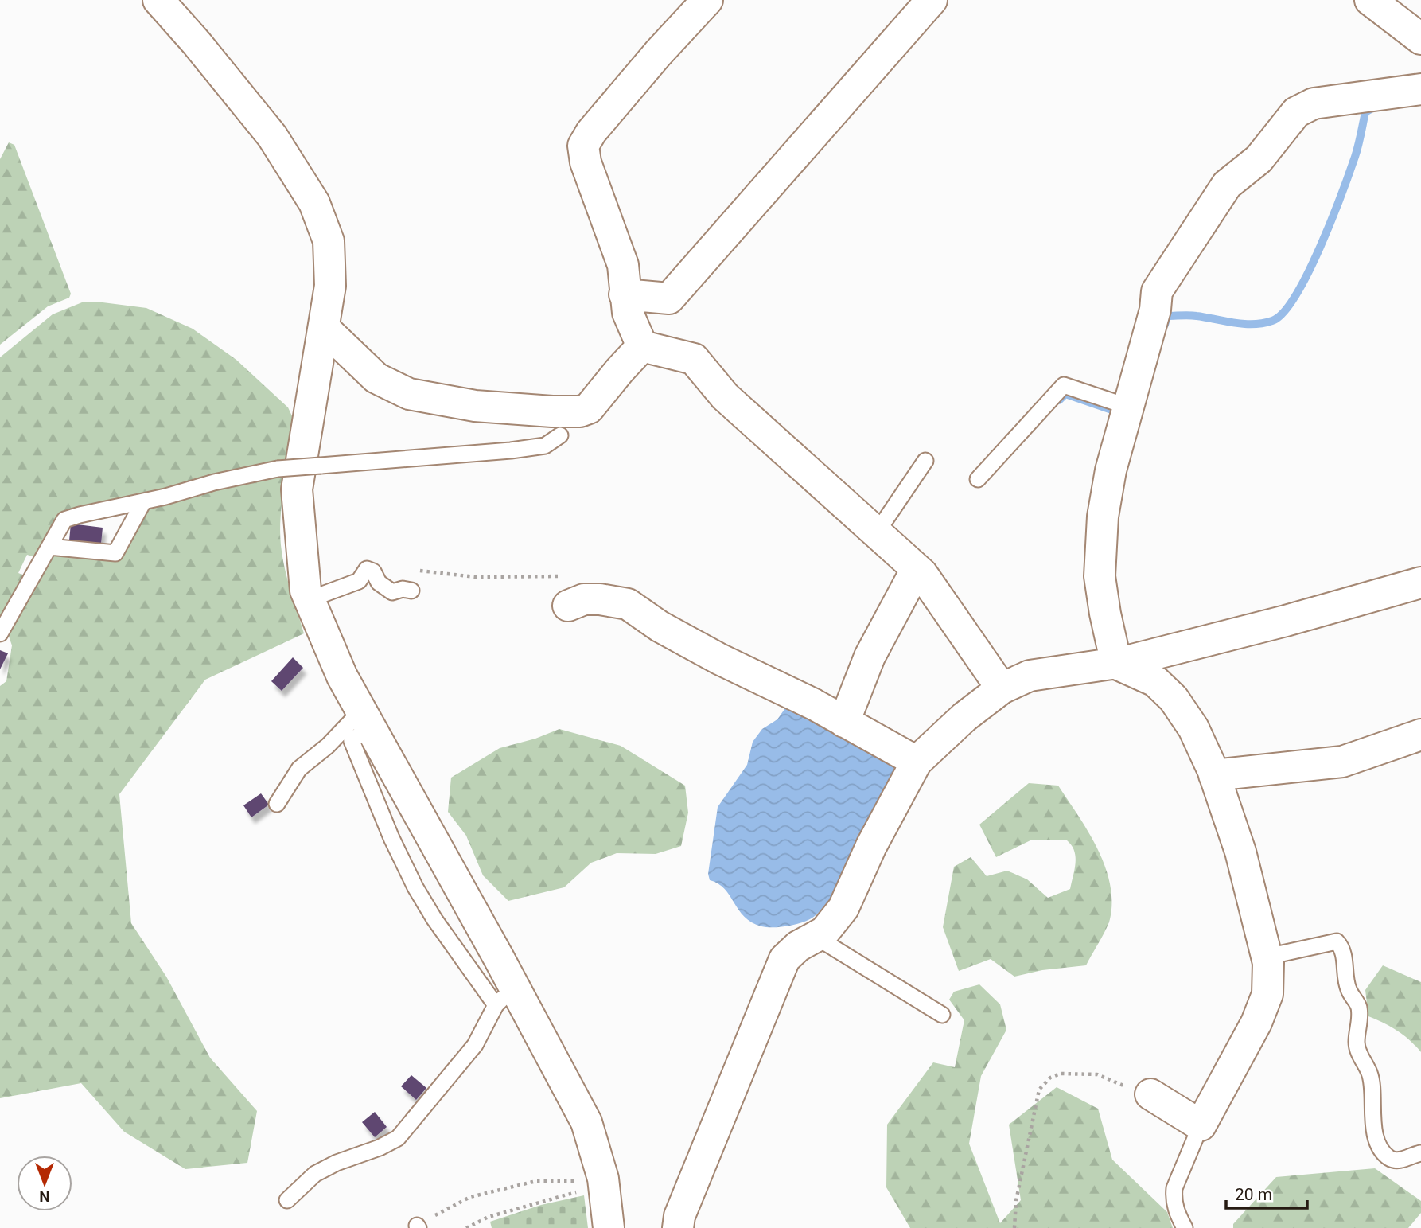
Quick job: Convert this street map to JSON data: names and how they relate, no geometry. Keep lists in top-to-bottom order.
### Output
{
  "scale_bar": "20 m",
  "north": "bottom"
}
